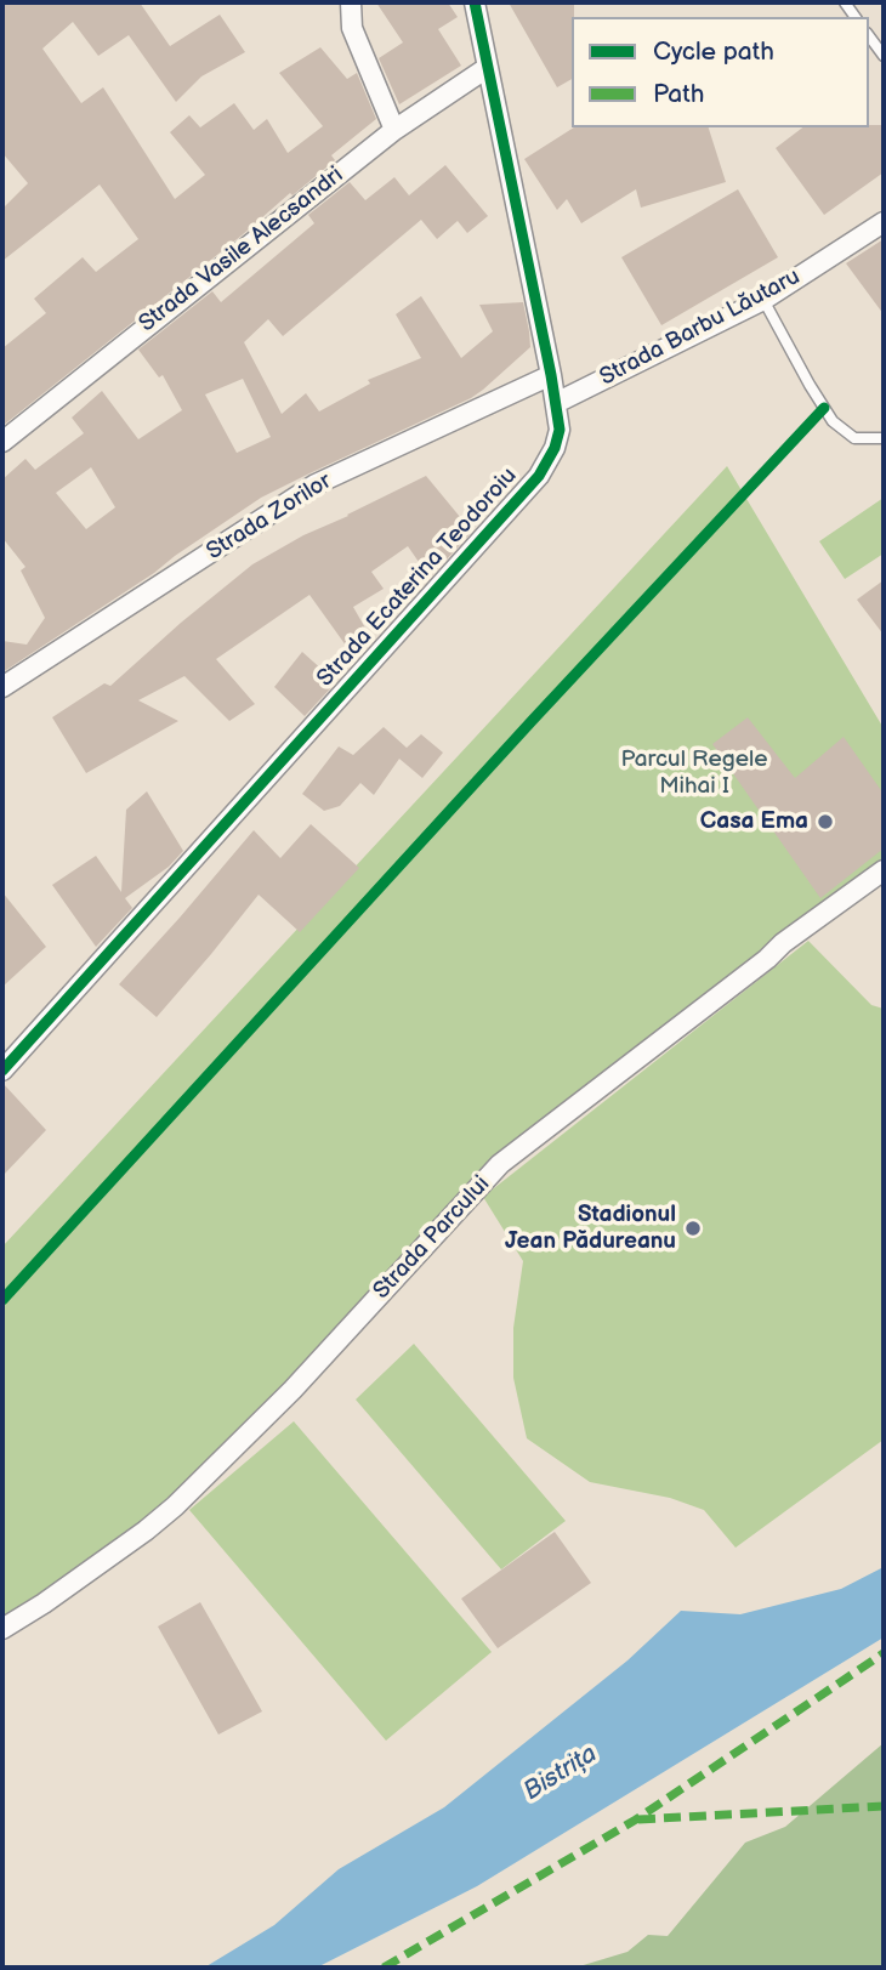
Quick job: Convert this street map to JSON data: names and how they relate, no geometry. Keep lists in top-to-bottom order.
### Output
{
  "streets": {
    "street": [
      "Strada Vasile Alecsandri",
      "Strada Barbu Lăutaru",
      "Strada Zorilor",
      "Strada Ecaterina Teodoroiu",
      "Strada Parcului"
    ]
  },
  "crossings": [
    ["Strada Vasile Alecsandri", "Strada Ecaterina Teodoroiu"],
    ["Strada Barbu Lăutaru", "Strada Ecaterina Teodoroiu"],
    ["Strada Zorilor", "Strada Ecaterina Teodoroiu"]
  ],
  "water": ["Bistrița"],
  "parks": ["Parcul Regele Mihai I"],
  "places": ["Casa Ema", "Stadionul Jean Pădureanu"],
  "legend": ["Cycle path", "Path"]
}
